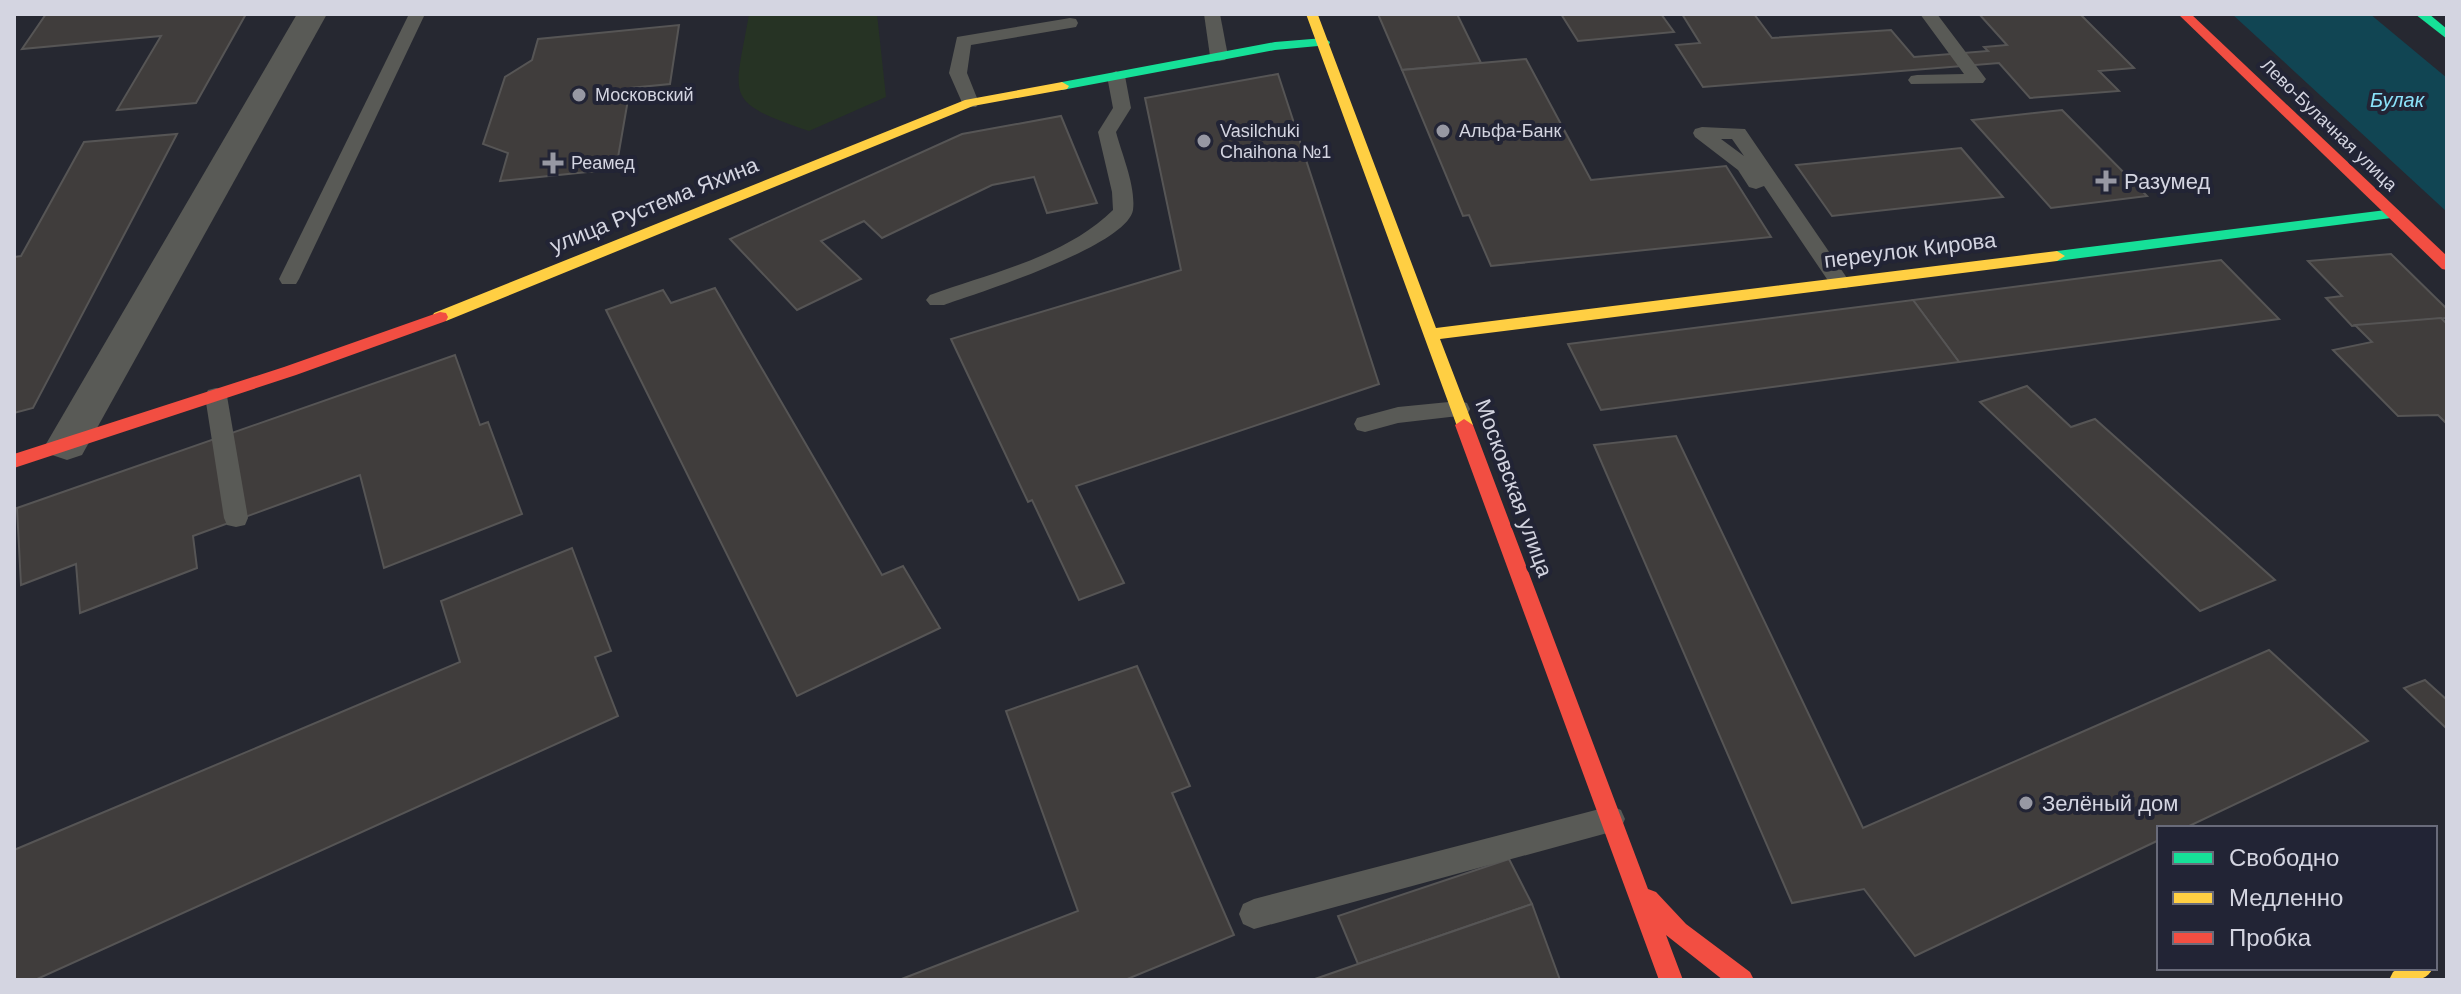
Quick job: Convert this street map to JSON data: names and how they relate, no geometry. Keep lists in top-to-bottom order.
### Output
{
  "streets": {
    "street": [
      "Лево-Булачная улица",
      "улица Рустема Яхина",
      "переулок Кирова",
      "Московская улица"
    ]
  },
  "crossings": [
    ["Лево-Булачная улица", "переулок Кирова"],
    ["улица Рустема Яхина", "Московская улица"],
    ["переулок Кирова", "Московская улица"]
  ],
  "water": ["Булак"],
  "places": {
    "other": [
      "Московский",
      "Альфа-Банк",
      "Vasilchuki Chaihona №1",
      "Зелёный дом"
    ],
    "health": ["Реамед", "Разумед"]
  },
  "legend": ["Свободно", "Медленно", "Пробка"]
}
